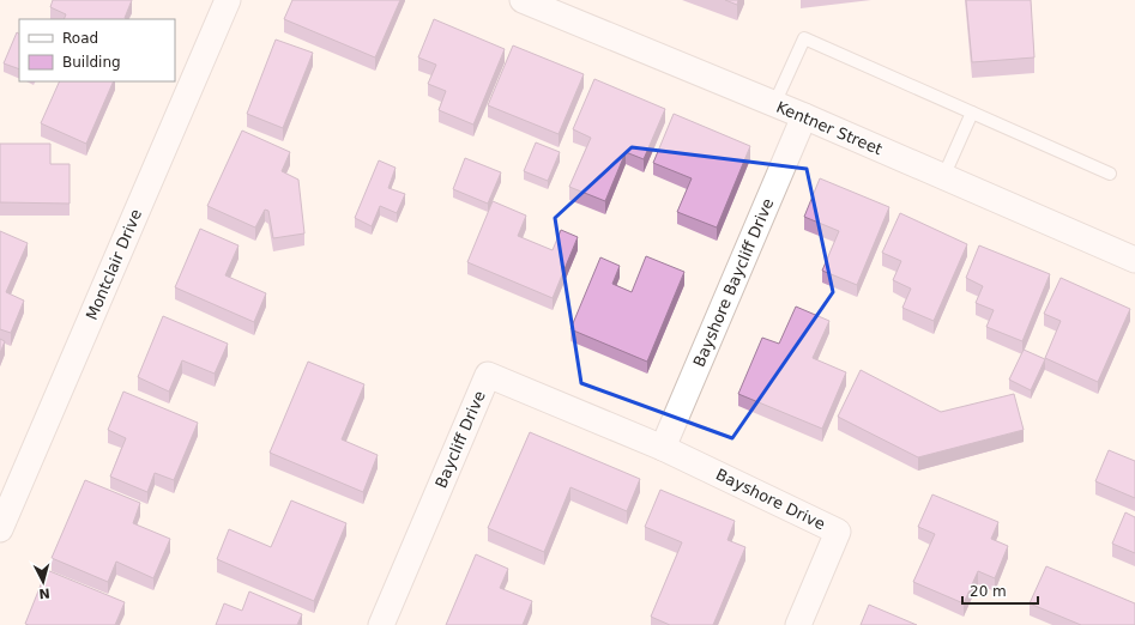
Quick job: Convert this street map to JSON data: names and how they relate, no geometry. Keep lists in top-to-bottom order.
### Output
{
  "streets": {
    "street": [
      "Kentner Street",
      "Montclair Drive",
      "Bayshore Baycliff Drive",
      "Baycliff Drive",
      "Bayshore Drive"
    ]
  },
  "crossings": [
    ["Kentner Street", "Bayshore Baycliff Drive"],
    ["Bayshore Baycliff Drive", "Baycliff Drive"],
    ["Bayshore Baycliff Drive", "Bayshore Drive"],
    ["Baycliff Drive", "Bayshore Drive"]
  ],
  "legend": ["Road", "Building"],
  "scale_bar": "20 m",
  "north": "bottom"
}
